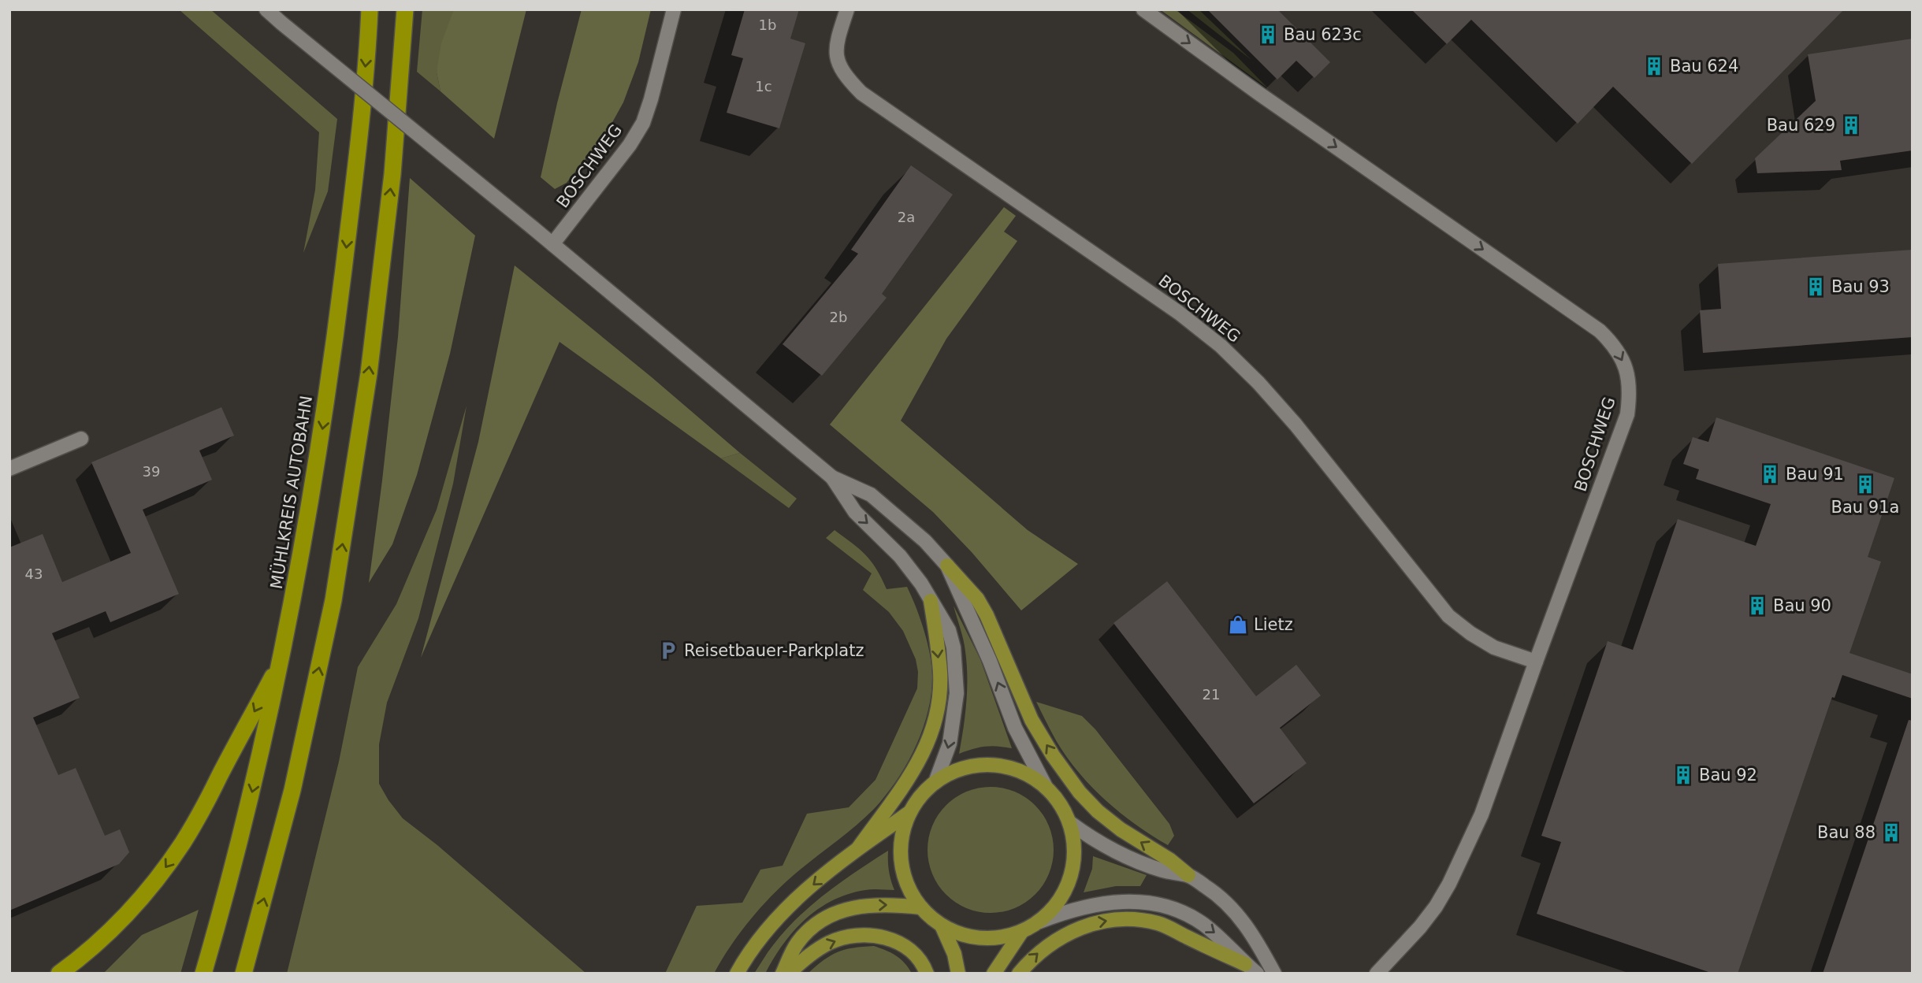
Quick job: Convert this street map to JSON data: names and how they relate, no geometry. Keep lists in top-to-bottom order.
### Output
{
  "streets": {
    "highway": ["MÜHLKREIS AUTOBAHN"],
    "street": ["BOSCHWEG"]
  },
  "places": {
    "building": [
      "Bau 623c",
      "Bau 624",
      "Bau 629",
      "Bau 93",
      "Bau 91",
      "Bau 91a",
      "Bau 90",
      "Bau 92",
      "Bau 88"
    ],
    "shop": ["Lietz"],
    "parking": ["Reisetbauer-Parkplatz"]
  },
  "house_numbers": [
    "1b",
    "1c",
    "2a",
    "2b",
    "39",
    "43",
    "21"
  ]
}
